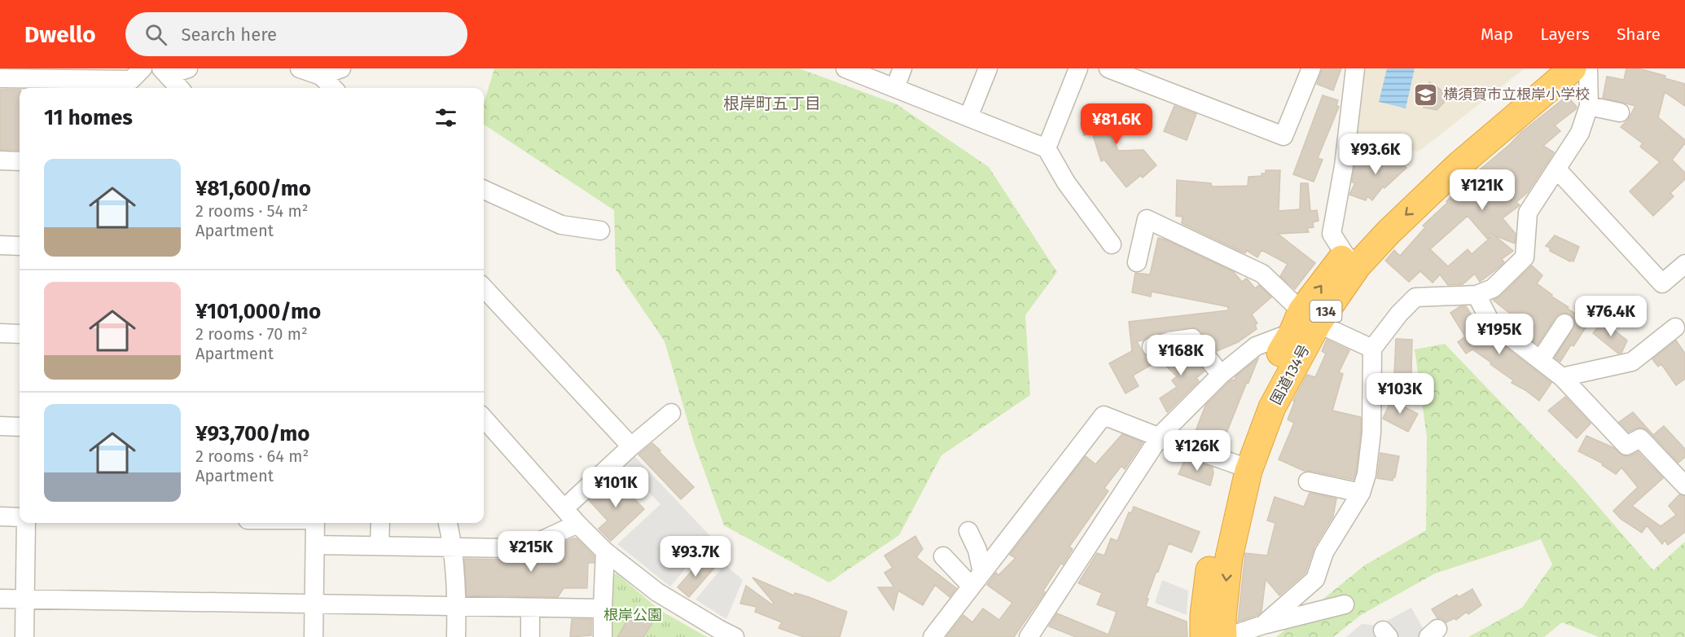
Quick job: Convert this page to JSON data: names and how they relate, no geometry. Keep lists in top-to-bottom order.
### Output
{
  "streets": {
    "highway": ["134", "国道134号"]
  },
  "districts": ["根岸町五丁目"],
  "parks": ["根岸公園"],
  "places": {
    "school or university": ["横須賀市立根岸小学校"]
  },
  "page": {
    "header": "Dwello",
    "search": "Search here",
    "nav": ["Map", "Layers", "Share"],
    "heading": "11 homes",
    "price": [
      "¥81.6K",
      "¥93.6K",
      "¥121K",
      "¥76.4K",
      "¥195K",
      "¥168K",
      "¥103K",
      "¥126K",
      "¥101K",
      "¥215K",
      "¥93.7K"
    ],
    "list": [
      {
        "name": "¥81,600/mo",
        "note": "2 rooms · 54 m² · Apartment"
      },
      {
        "name": "¥101,000/mo",
        "note": "2 rooms · 70 m² · Apartment"
      },
      {
        "name": "¥93,700/mo",
        "note": "2 rooms · 64 m² · Apartment"
      }
    ]
  }
}
